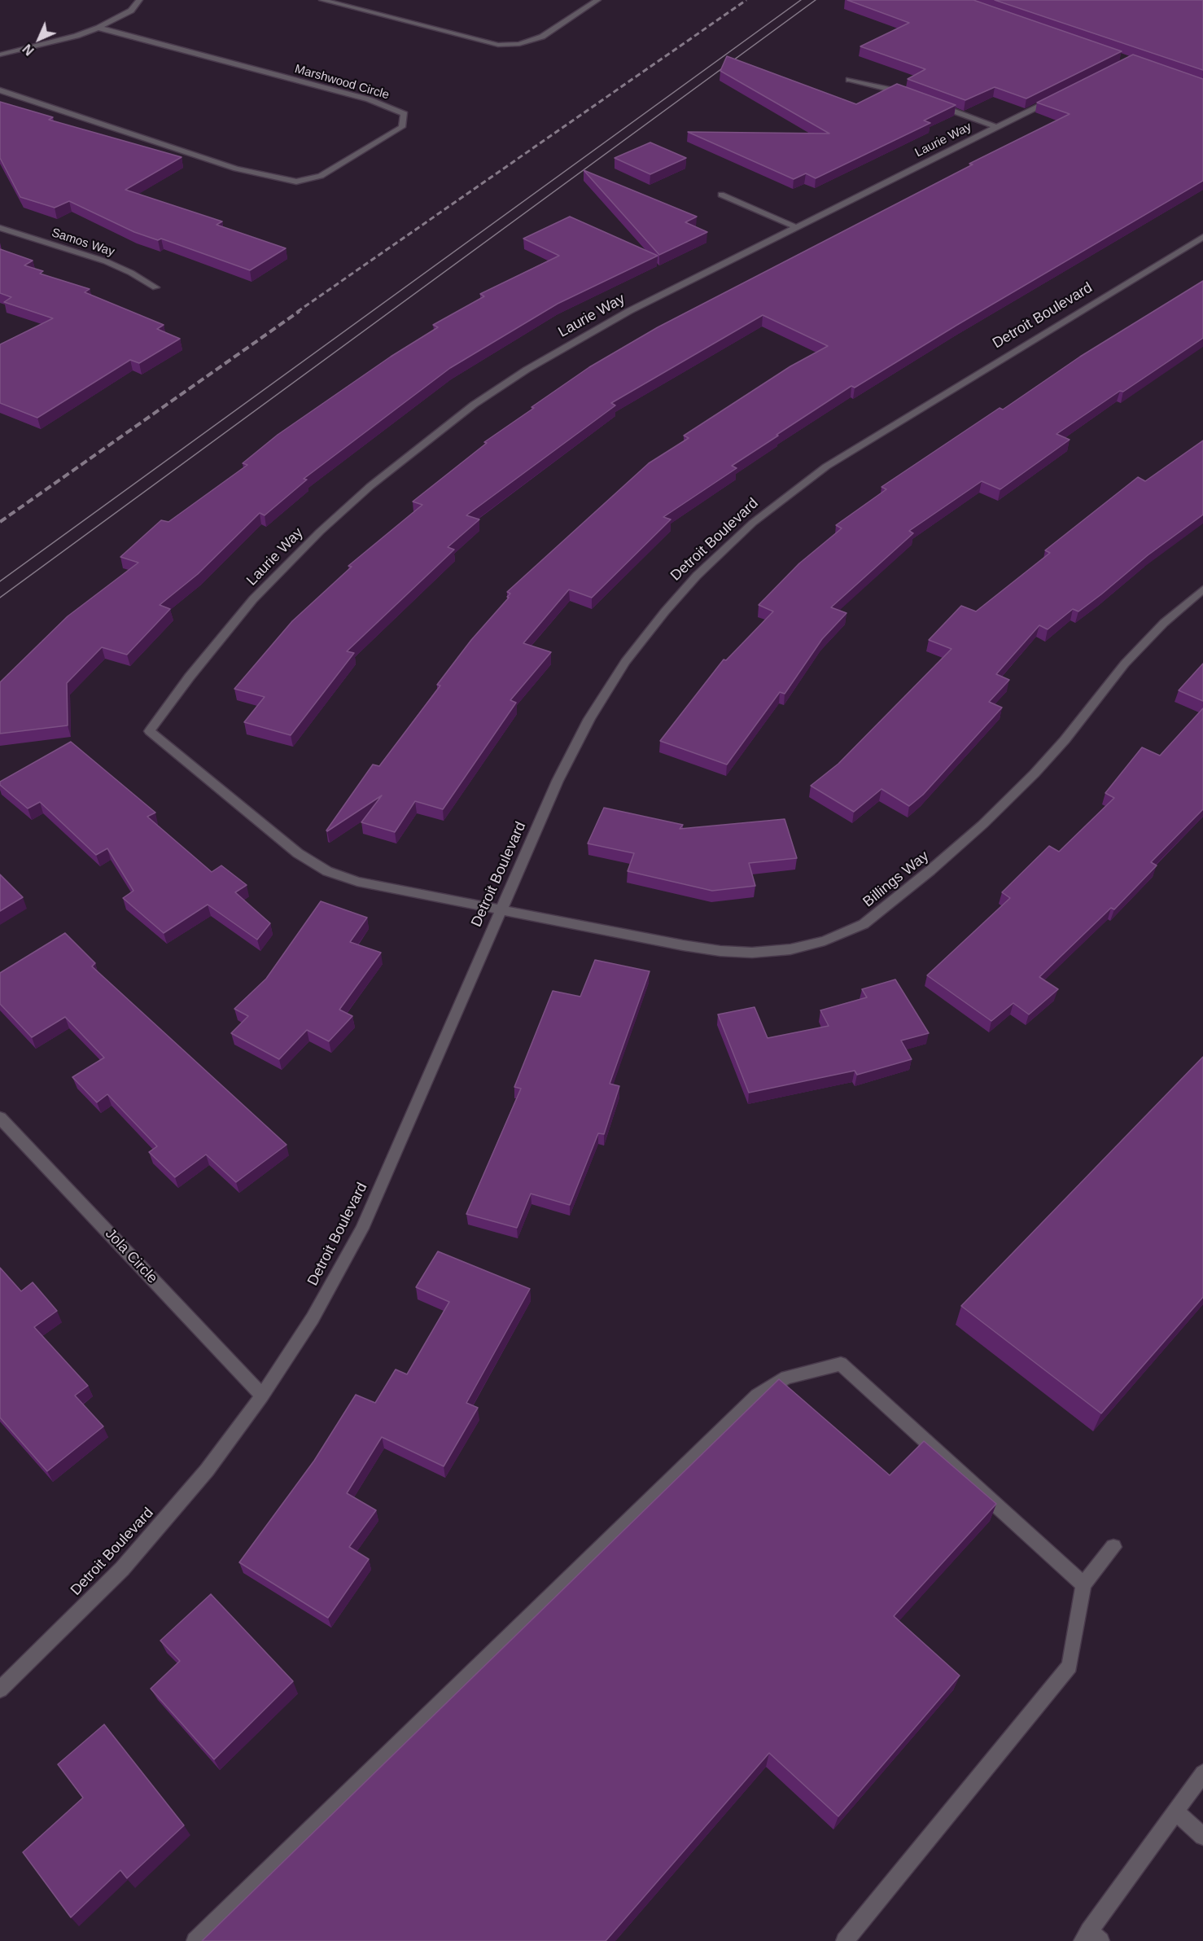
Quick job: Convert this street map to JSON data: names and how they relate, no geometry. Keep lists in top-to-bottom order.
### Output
{
  "streets": {
    "street": [
      "Marshwood Circle",
      "Laurie Way",
      "Samos Way",
      "Detroit Boulevard",
      "Billings Way",
      "Jola Circle"
    ]
  },
  "crossings": [
    ["Laurie Way", "Detroit Boulevard"],
    ["Laurie Way", "Billings Way"],
    ["Detroit Boulevard", "Billings Way"],
    ["Detroit Boulevard", "Jola Circle"]
  ],
  "north": "bottom left"
}
